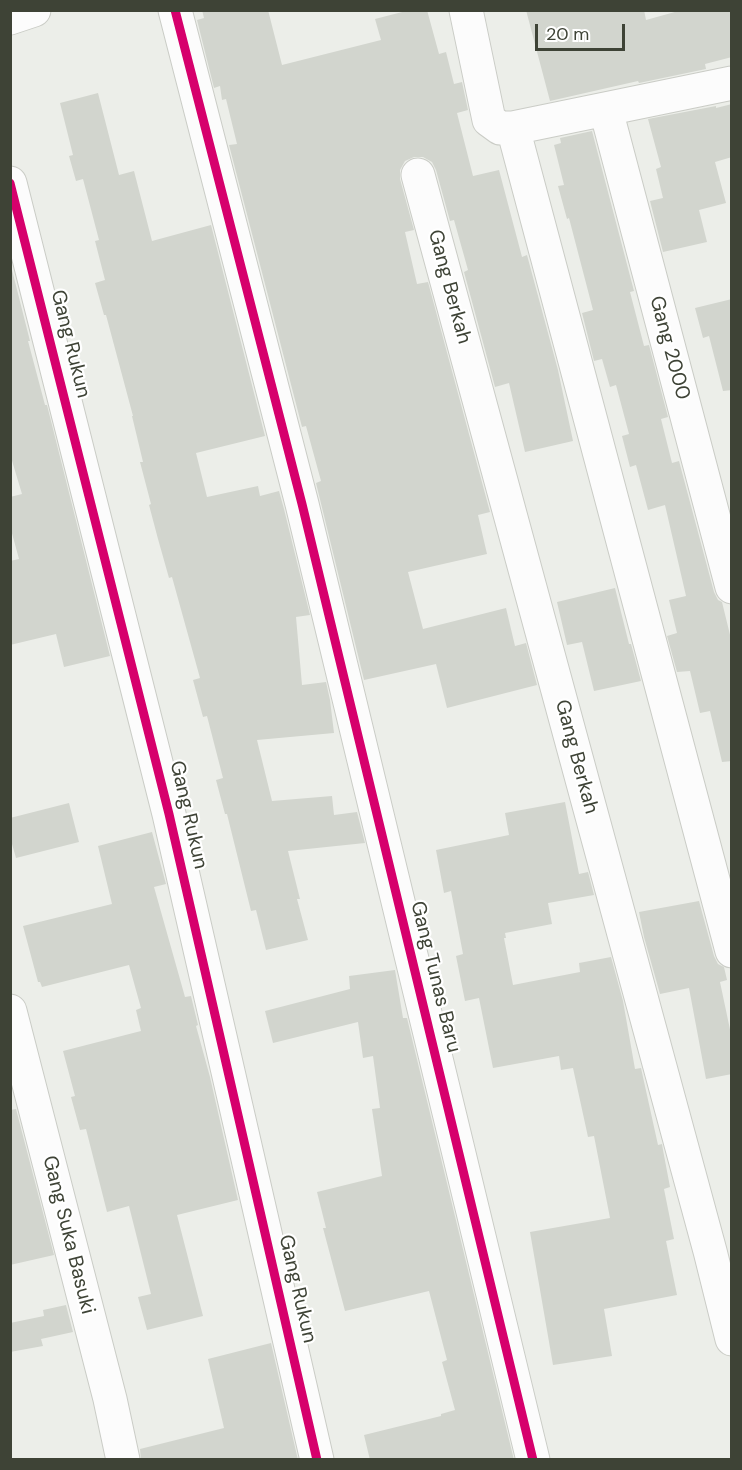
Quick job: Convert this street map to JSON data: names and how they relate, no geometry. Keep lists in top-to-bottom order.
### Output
{
  "streets": {
    "street": [
      "Gang Berkah",
      "Gang Rukun",
      "Gang 2000",
      "Gang Tunas Baru",
      "Gang Suka Basuki"
    ]
  },
  "scale_bar": "20 m"
}
